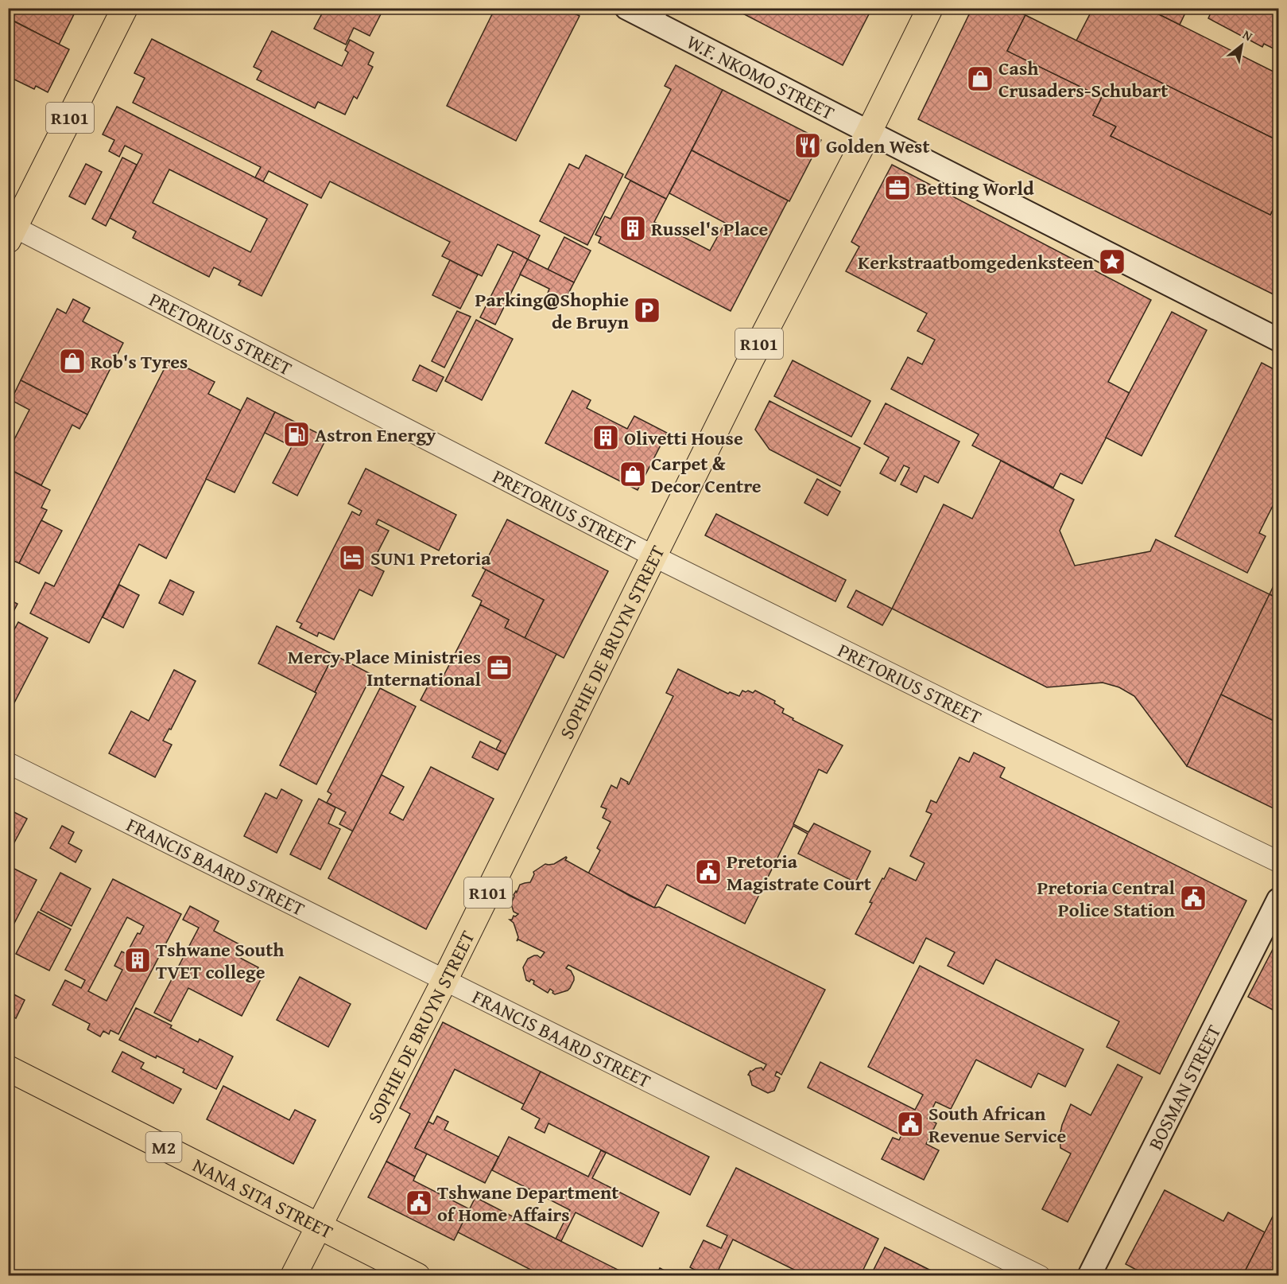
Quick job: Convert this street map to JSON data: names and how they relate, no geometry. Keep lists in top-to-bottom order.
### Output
{
  "streets": {
    "main road": [
      "W.F. NKOMO STREET",
      "R101",
      "SOPHIE DE BRUYN STREET",
      "BOSMAN STREET",
      "M2",
      "NANA SITA STREET"
    ],
    "street": ["PRETORIUS STREET", "FRANCIS BAARD STREET"]
  },
  "crossings": [
    ["W.F. NKOMO STREET", "SOPHIE DE BRUYN STREET"],
    ["R101", "PRETORIUS STREET"],
    ["PRETORIUS STREET", "SOPHIE DE BRUYN STREET"],
    ["SOPHIE DE BRUYN STREET", "FRANCIS BAARD STREET"],
    ["SOPHIE DE BRUYN STREET", "NANA SITA STREET"]
  ],
  "places": {
    "shop": ["Cash Crusaders-Schubart", "Rob's Tyres", "Carpet & Decor Centre"],
    "restaurant": ["Golden West"],
    "office": ["Betting World", "Mercy Place Ministries International"],
    "building": ["Russel's Place", "Olivetti House", "Tshwane South TVET college"],
    "place": ["Kerkstraatbomgedenksteen"],
    "parking": ["Parking@Shophie de Bruyn"],
    "fuel station": ["Astron Energy"],
    "hotel": ["SUN1 Pretoria"],
    "public building": [
      "Pretoria Magistrate Court",
      "Pretoria Central Police Station",
      "South African Revenue Service",
      "Tshwane Department of Home Affairs"
    ]
  },
  "north": "top right"
}
